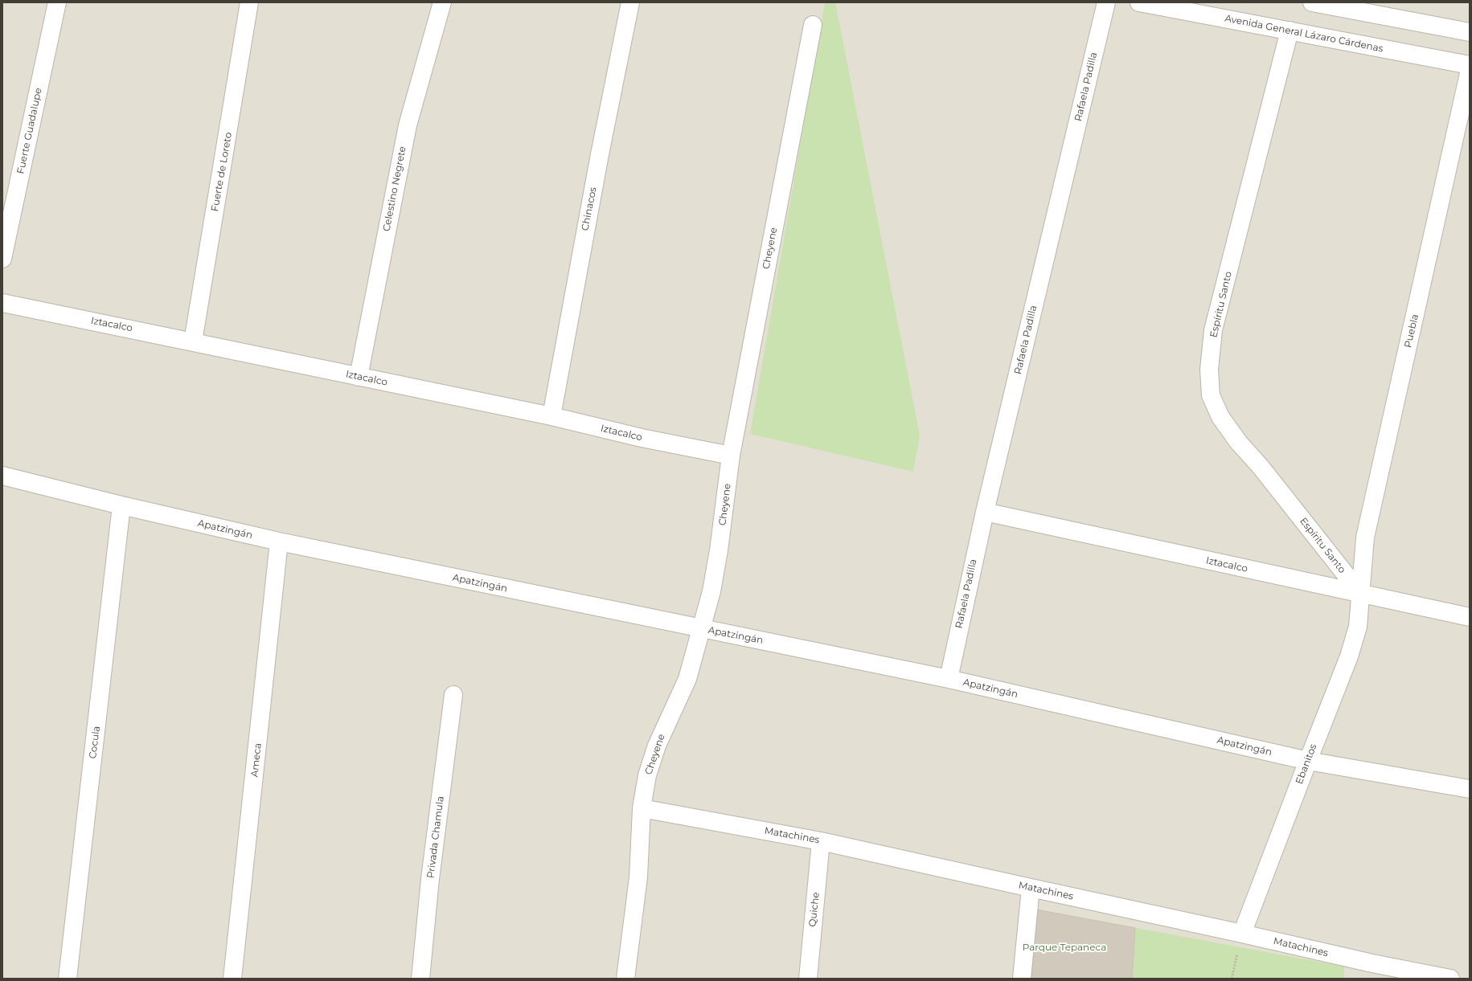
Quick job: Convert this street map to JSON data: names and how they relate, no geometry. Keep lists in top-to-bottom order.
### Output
{
  "streets": {
    "street": [
      "Avenida General Lázaro Cárdenas",
      "Rafaela Padilla",
      "Fuerte Guadalupe",
      "Fuerte de Loreto",
      "Celestino Negrete",
      "Chinacos",
      "Cheyene",
      "Espíritu Santo",
      "Iztacalco",
      "Puebla",
      "Apatzingán",
      "Cocula",
      "Ameca",
      "Ebanitos",
      "Matachines",
      "Privada Chamula",
      "Quiche"
    ]
  },
  "crossings": [
    ["Avenida General Lázaro Cárdenas", "Espíritu Santo"],
    ["Rafaela Padilla", "Iztacalco"],
    ["Rafaela Padilla", "Apatzingán"],
    ["Fuerte de Loreto", "Iztacalco"],
    ["Celestino Negrete", "Iztacalco"],
    ["Chinacos", "Iztacalco"],
    ["Cheyene", "Iztacalco"],
    ["Cheyene", "Apatzingán"],
    ["Cheyene", "Matachines"],
    ["Espíritu Santo", "Iztacalco"],
    ["Espíritu Santo", "Puebla"],
    ["Espíritu Santo", "Ebanitos"],
    ["Iztacalco", "Puebla"],
    ["Iztacalco", "Ebanitos"],
    ["Puebla", "Ebanitos"],
    ["Apatzingán", "Cocula"],
    ["Apatzingán", "Ameca"],
    ["Apatzingán", "Ebanitos"],
    ["Ebanitos", "Matachines"],
    ["Matachines", "Quiche"]
  ],
  "parks": ["Parque Tepaneca"]
}
